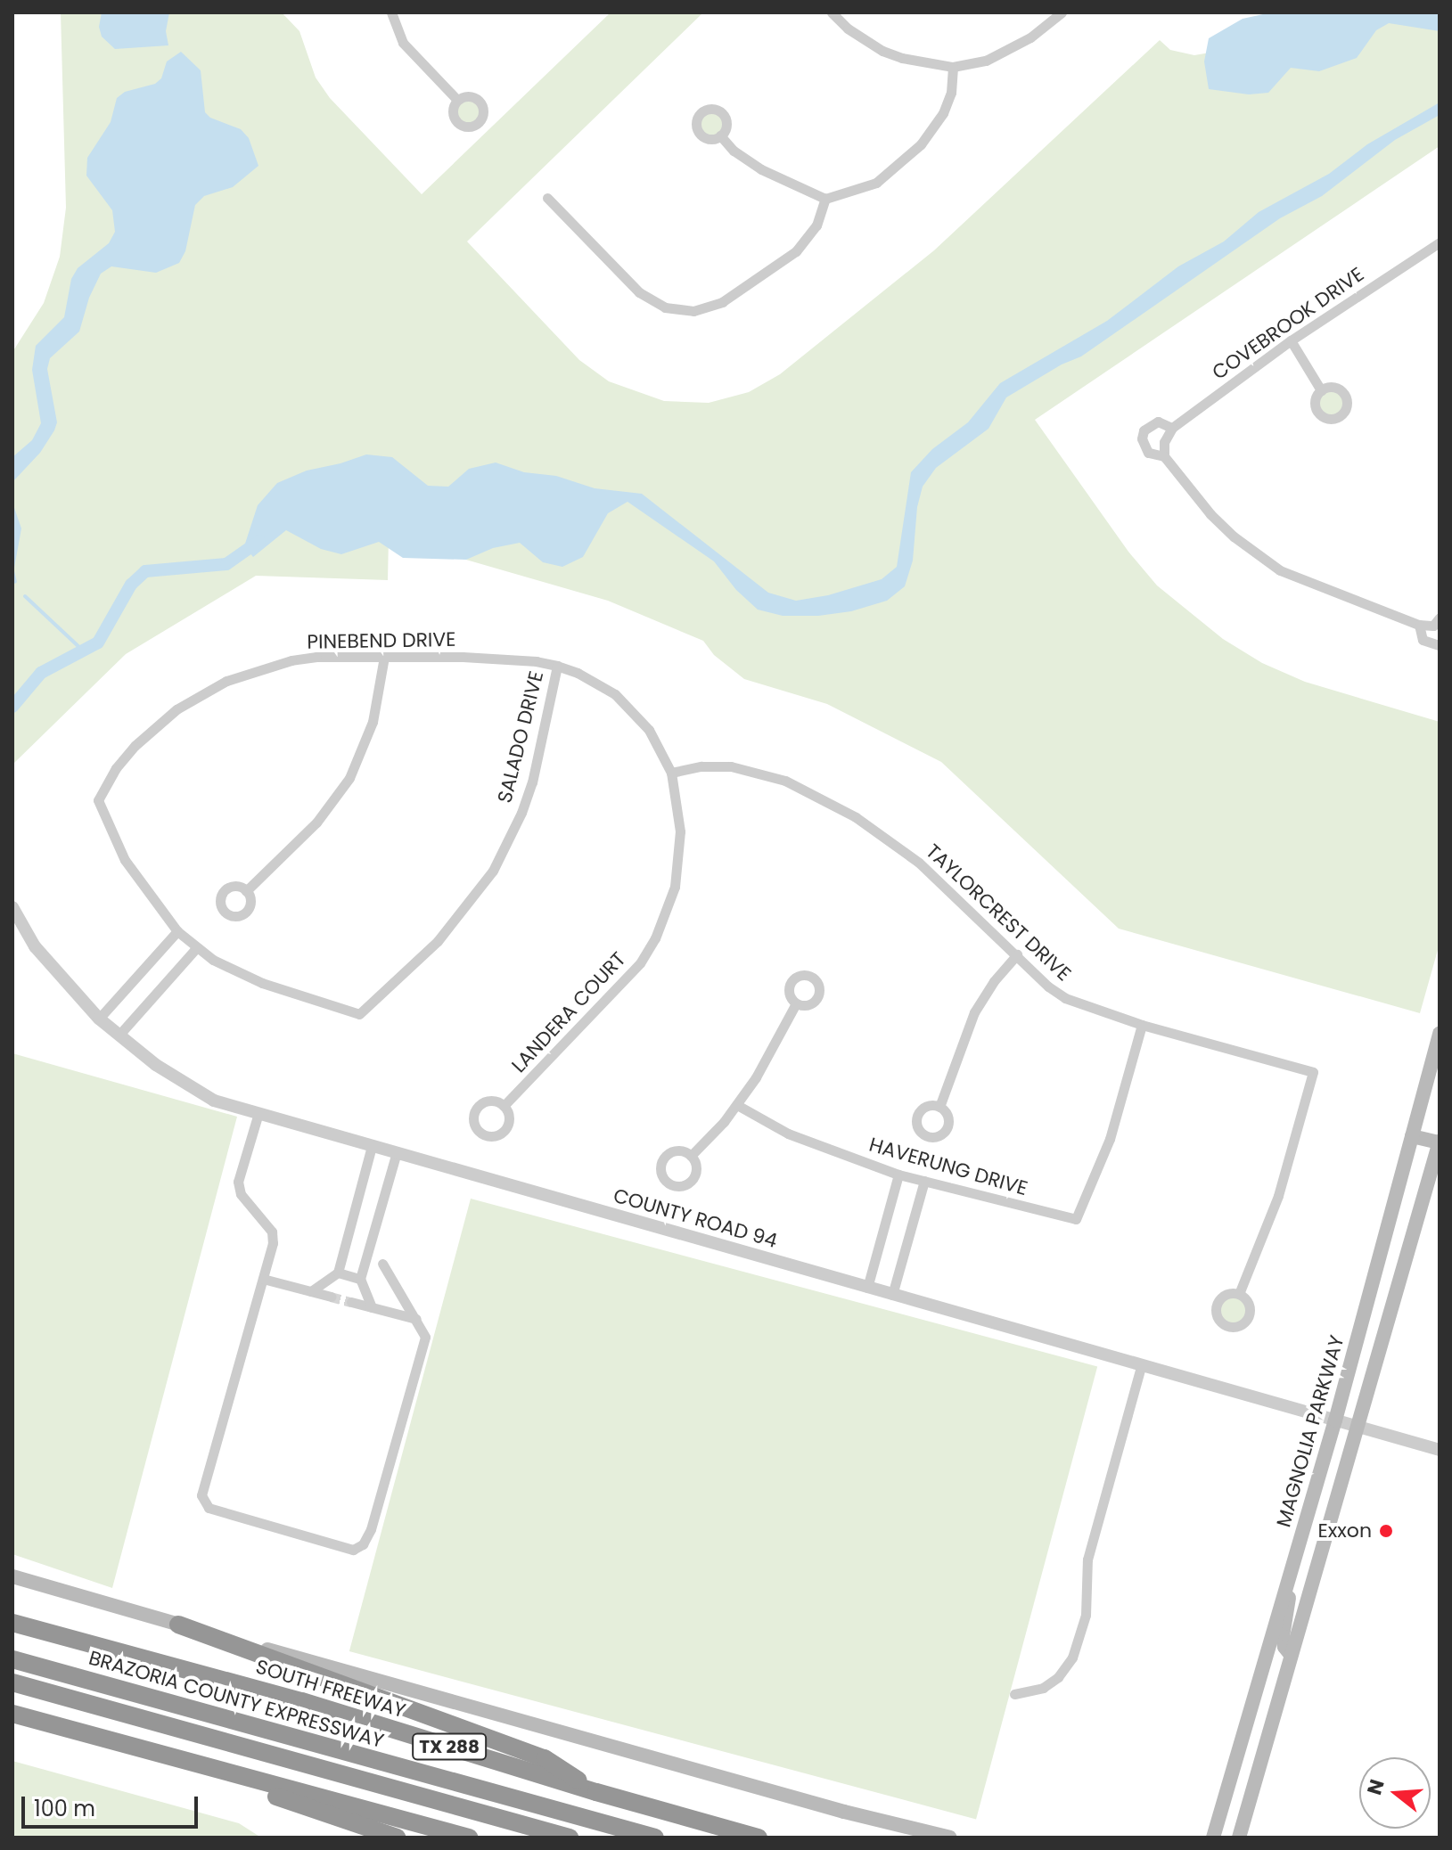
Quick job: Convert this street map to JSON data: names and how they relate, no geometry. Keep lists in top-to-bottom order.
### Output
{
  "streets": {
    "highway": ["SOUTH FREEWAY", "BRAZORIA COUNTY EXPRESSWAY", "TX 288"],
    "main road": ["MAGNOLIA PARKWAY"],
    "street": [
      "COVEBROOK DRIVE",
      "PINEBEND DRIVE",
      "SALADO DRIVE",
      "TAYLORCREST DRIVE",
      "LANDERA COURT",
      "HAVERUNG DRIVE",
      "COUNTY ROAD 94"
    ]
  },
  "crossings": [
    ["PINEBEND DRIVE", "SALADO DRIVE"],
    ["PINEBEND DRIVE", "TAYLORCREST DRIVE"],
    ["PINEBEND DRIVE", "LANDERA COURT"],
    ["TAYLORCREST DRIVE", "LANDERA COURT"],
    ["TAYLORCREST DRIVE", "HAVERUNG DRIVE"],
    ["COUNTY ROAD 94", "MAGNOLIA PARKWAY"]
  ],
  "places": ["Exxon"],
  "scale_bar": "100 m",
  "north": "left"
}
